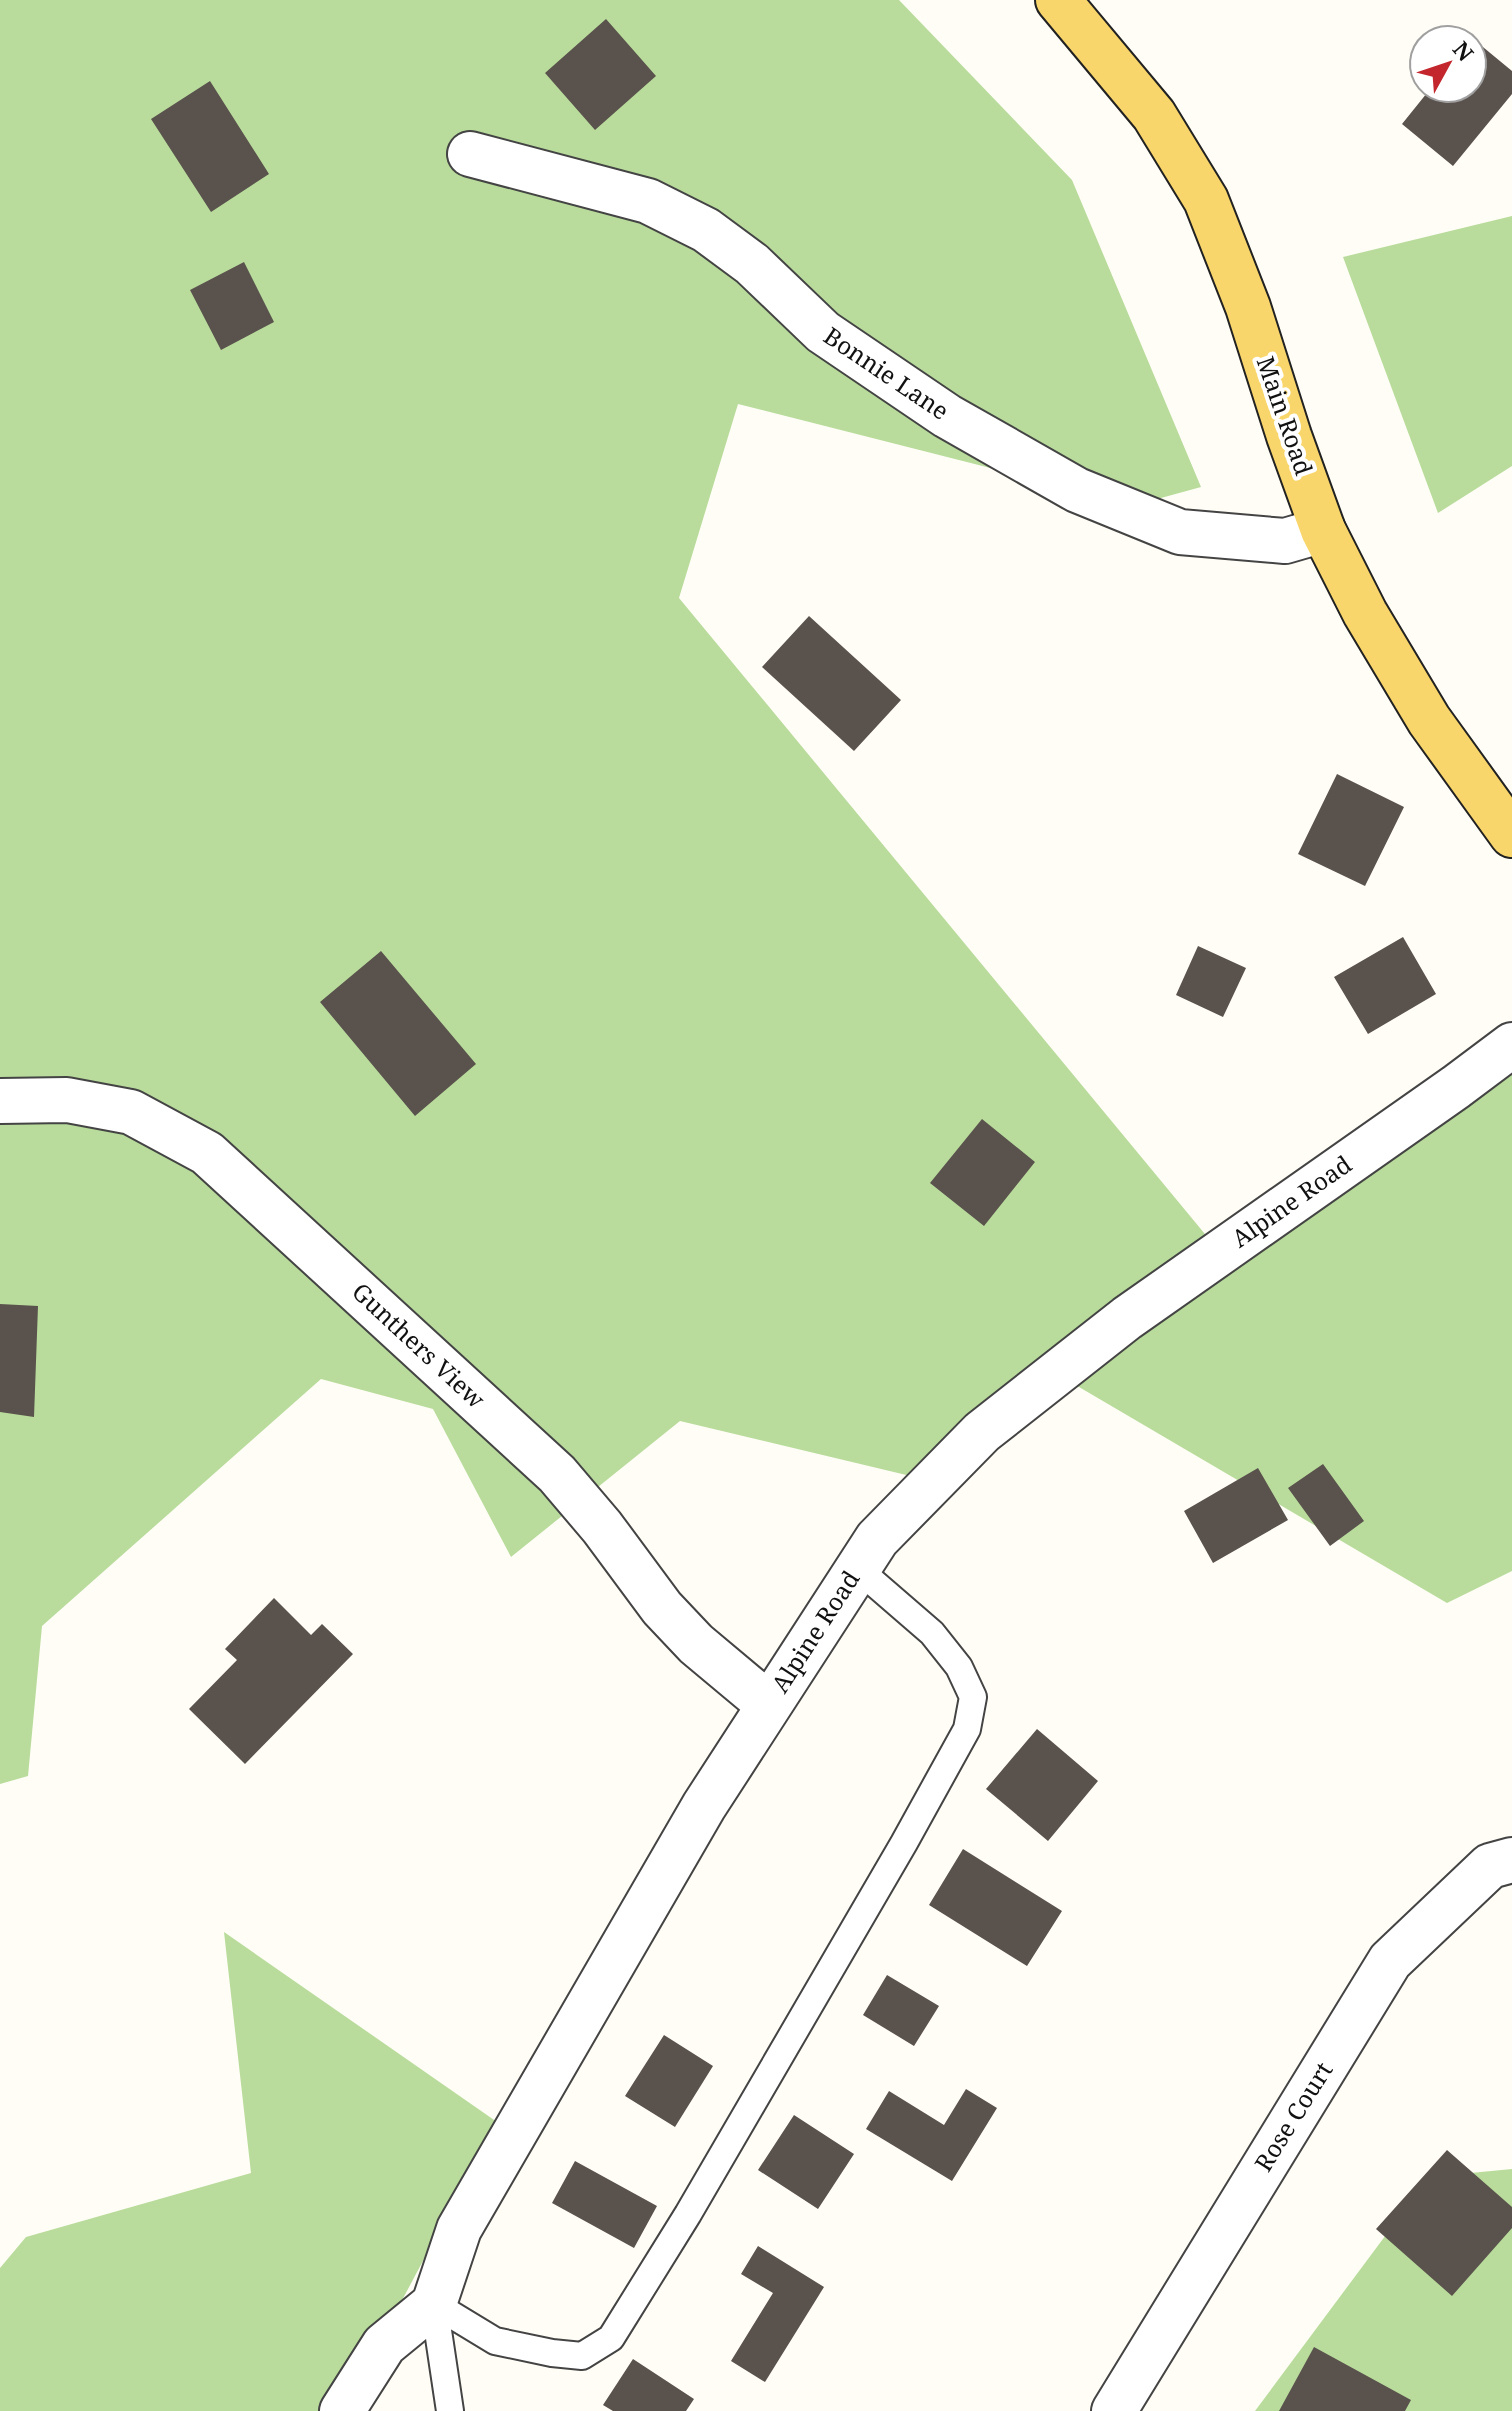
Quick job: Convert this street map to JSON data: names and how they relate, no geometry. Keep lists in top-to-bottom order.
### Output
{
  "streets": {
    "main road": ["Main Road"],
    "street": [
      "Bonnie Lane",
      "Alpine Road",
      "Gunthers View",
      "Rose Court"
    ]
  },
  "crossings": [
    ["Bonnie Lane", "Main Road"],
    ["Alpine Road", "Gunthers View"]
  ],
  "north": "top right"
}
